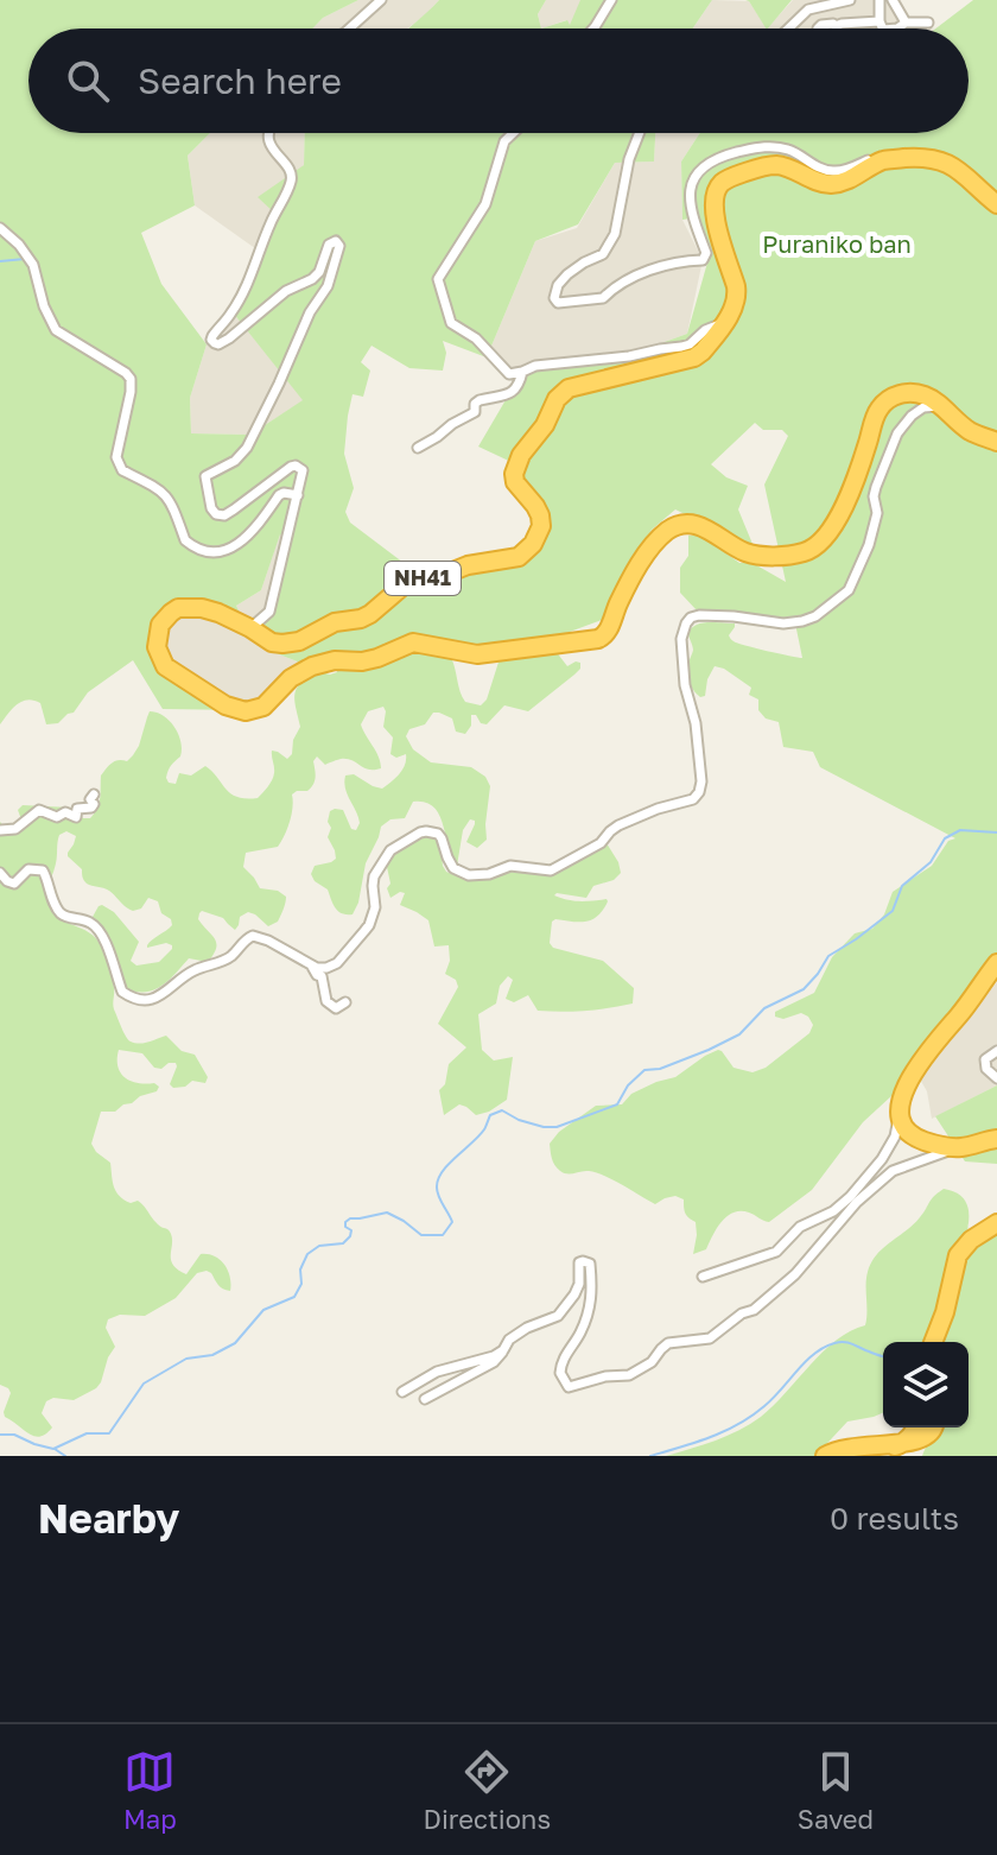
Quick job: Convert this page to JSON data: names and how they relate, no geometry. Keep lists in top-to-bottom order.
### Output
{
  "streets": {
    "highway": ["NH41"]
  },
  "parks": ["Puraniko ban"],
  "page": {
    "search": "Search here",
    "heading": ["Nearby", "0 results"],
    "nav": ["Map", "Directions", "Saved"]
  }
}
